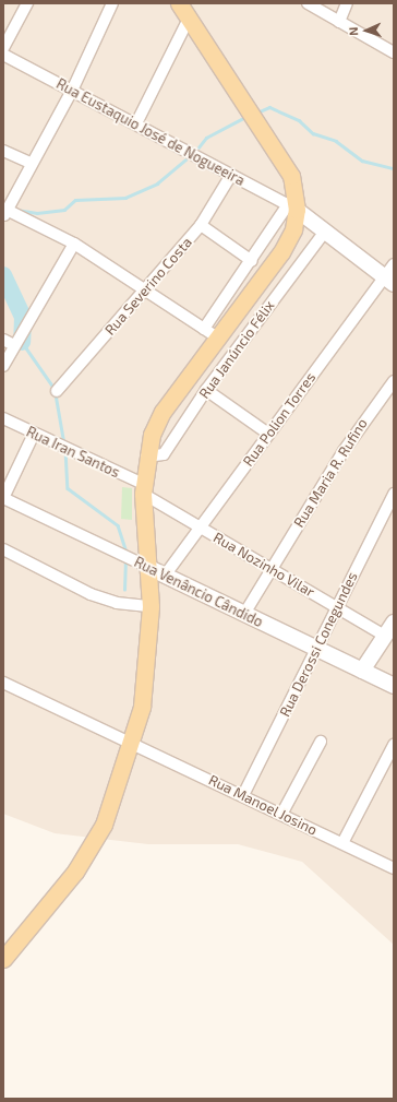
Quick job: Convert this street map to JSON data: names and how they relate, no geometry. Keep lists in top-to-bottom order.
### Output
{
  "streets": {
    "street": [
      "Rua Eustaquio José de Nogueeira",
      "Rua Severino Costa",
      "Rua Janúncio Félix",
      "Rua Polion Torres",
      "Rua Iran Santos",
      "Rua Maria R. Rufino",
      "Rua Nozinho Vilar",
      "Rua Venâncio Cândido",
      "Rua Derossi Conegundes",
      "Rua Manoel Josino"
    ]
  },
  "crossings": [
    ["Rua Eustaquio José de Nogueeira", "Rua Severino Costa"],
    ["Rua Polion Torres", "Rua Nozinho Vilar"],
    ["Rua Polion Torres", "Rua Venâncio Cândido"],
    ["Rua Iran Santos", "Rua Nozinho Vilar"],
    ["Rua Maria R. Rufino", "Rua Nozinho Vilar"],
    ["Rua Maria R. Rufino", "Rua Venâncio Cândido"],
    ["Rua Nozinho Vilar", "Rua Derossi Conegundes"],
    ["Rua Venâncio Cândido", "Rua Derossi Conegundes"],
    ["Rua Derossi Conegundes", "Rua Manoel Josino"]
  ],
  "north": "left"
}
